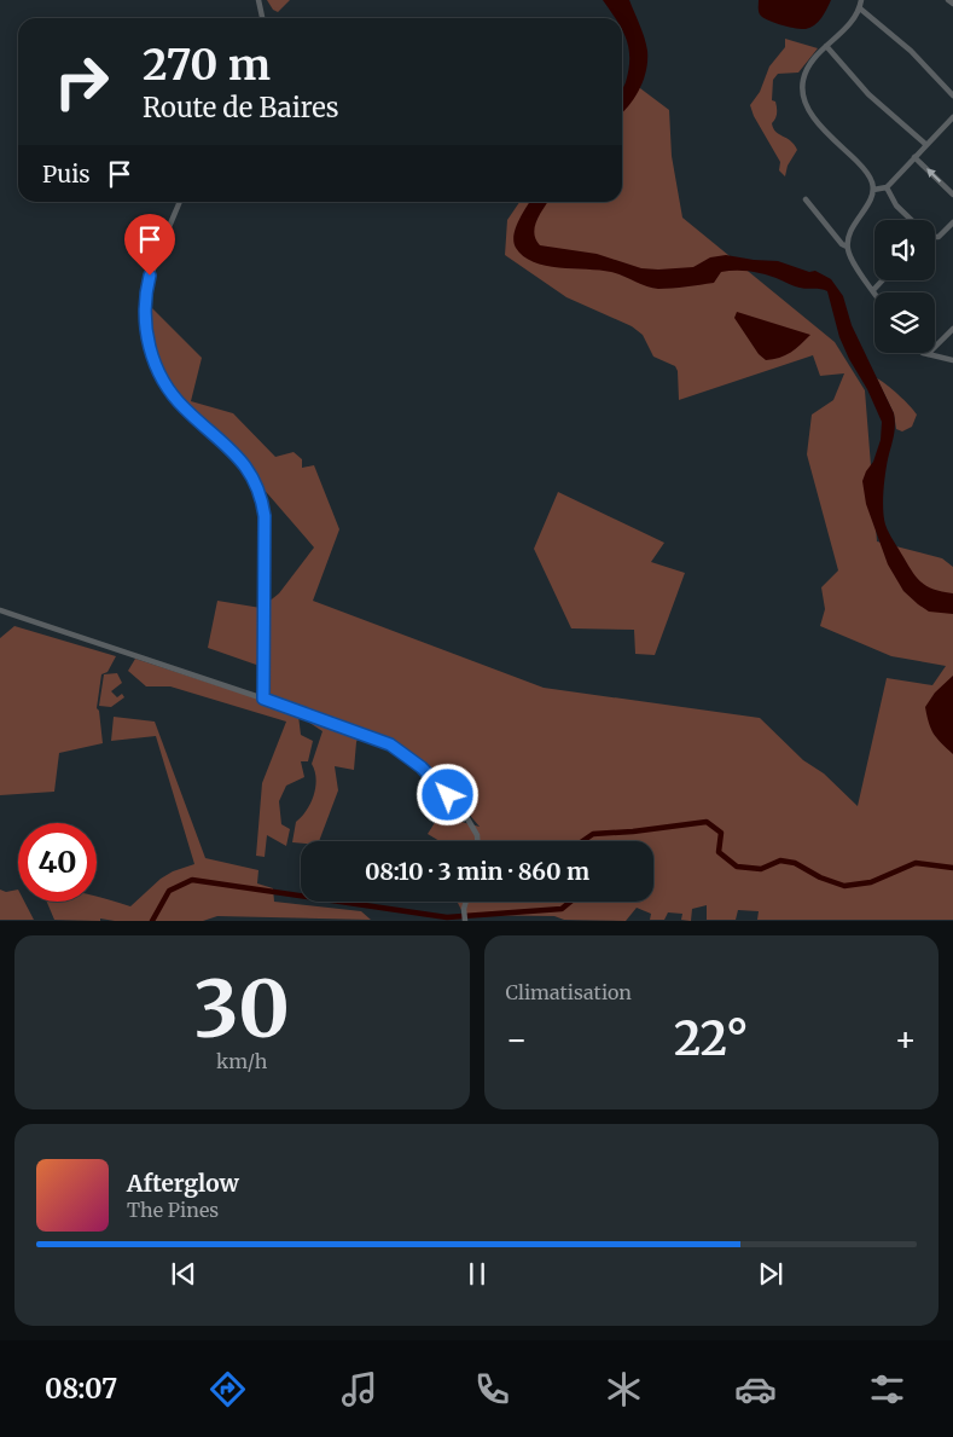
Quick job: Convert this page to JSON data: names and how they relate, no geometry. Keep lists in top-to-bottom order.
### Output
{
  "page": {
    "turn": ["270 m", "Route de Baires"],
    "then": "Puis",
    "limit": "40",
    "trip": "08:10 · 3 min · 860 m",
    "tile": [
      ["30", "km/h"],
      "Climatisation"
    ],
    "heat": ["−", "22°", "+"],
    "song": ["Afterglow", "The Pines"],
    "tabs": "08:07"
  }
}
